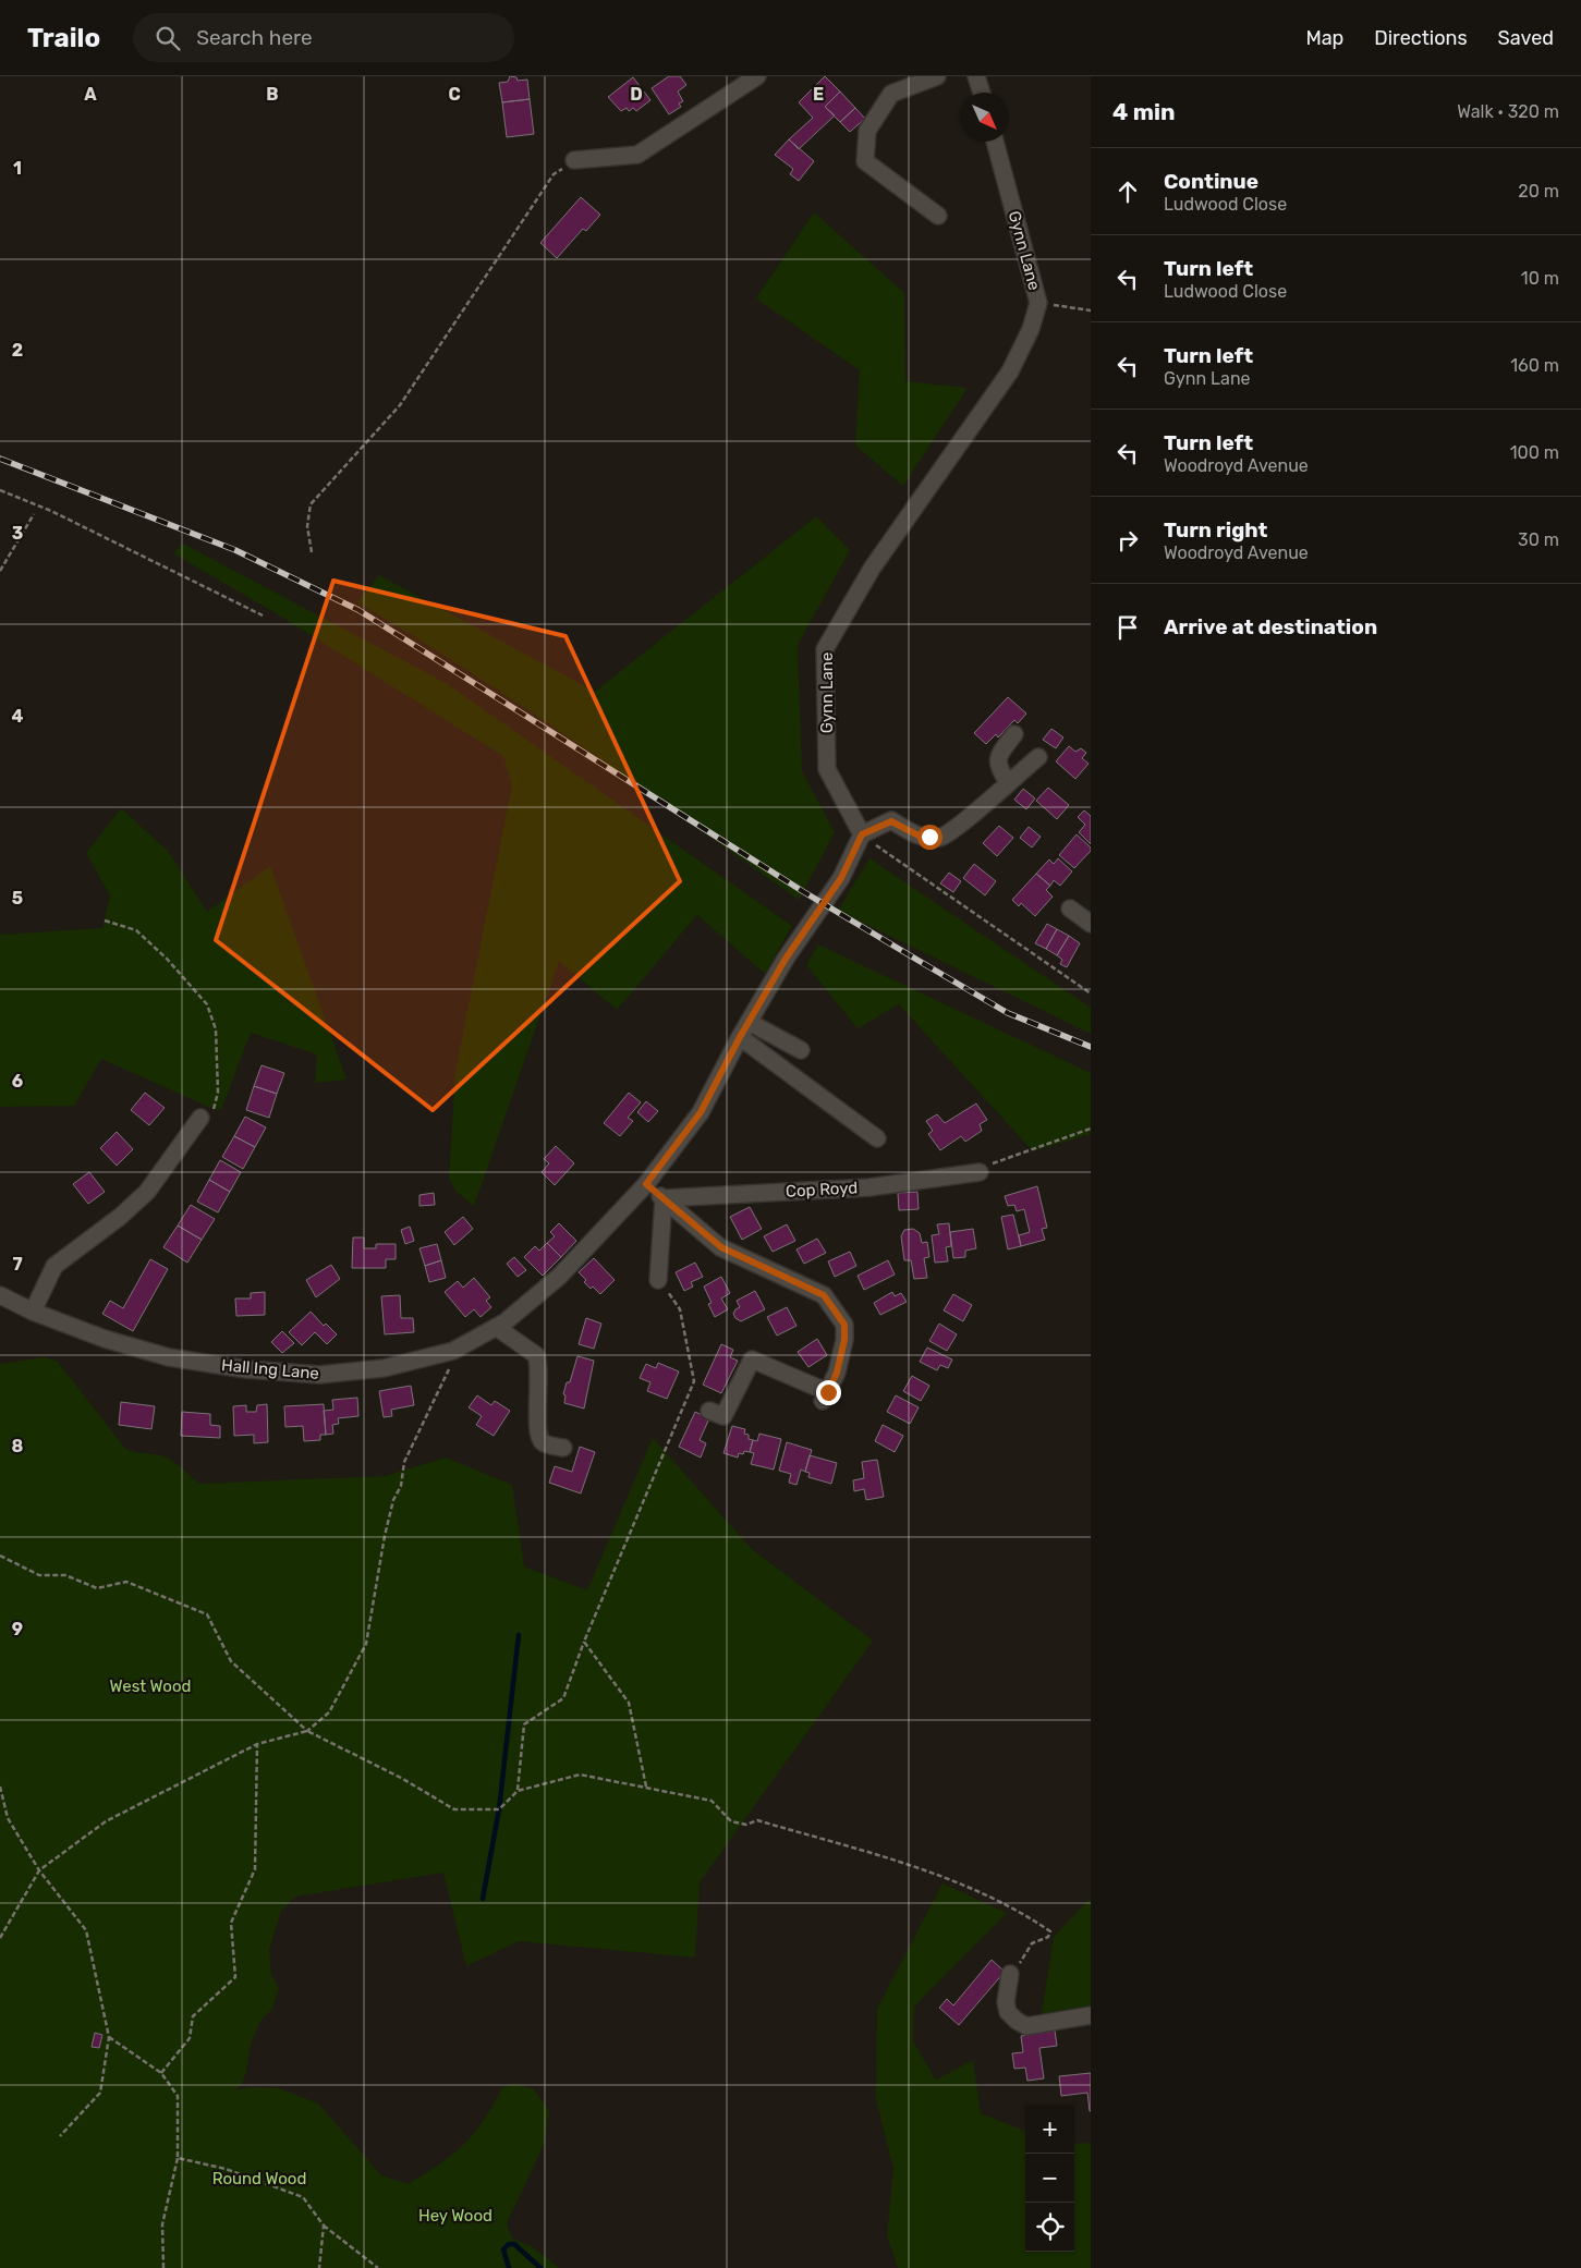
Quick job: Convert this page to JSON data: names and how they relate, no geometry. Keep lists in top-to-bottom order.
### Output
{
  "streets": {
    "street": ["Gynn Lane", "Cop Royd", "Hall Ing Lane"]
  },
  "parks": ["West Wood", "Round Wood", "Hey Wood"],
  "north": "bottom right",
  "page": {
    "header": "Trailo",
    "search": "Search here",
    "nav": ["Map", "Directions", "Saved"],
    "heading": ["4 min", "Walk · 320 m"],
    "list": [
      ["Continue", "Ludwood Close", "20 m"],
      ["Turn left", "Ludwood Close", "10 m"],
      ["Turn left", "Gynn Lane", "160 m"],
      ["Turn left", "Woodroyd Avenue", "100 m"],
      ["Turn right", "Woodroyd Avenue", "30 m"],
      "Arrive at destination"
    ],
    "map_buttons": ["+", "−"]
  },
  "grid": {
    "columns": [
      "A",
      "B",
      "C",
      "D",
      "E"
    ],
    "rows": [
      "1",
      "2",
      "3",
      "4",
      "5",
      "6",
      "7",
      "8",
      "9"
    ]
  }
}
